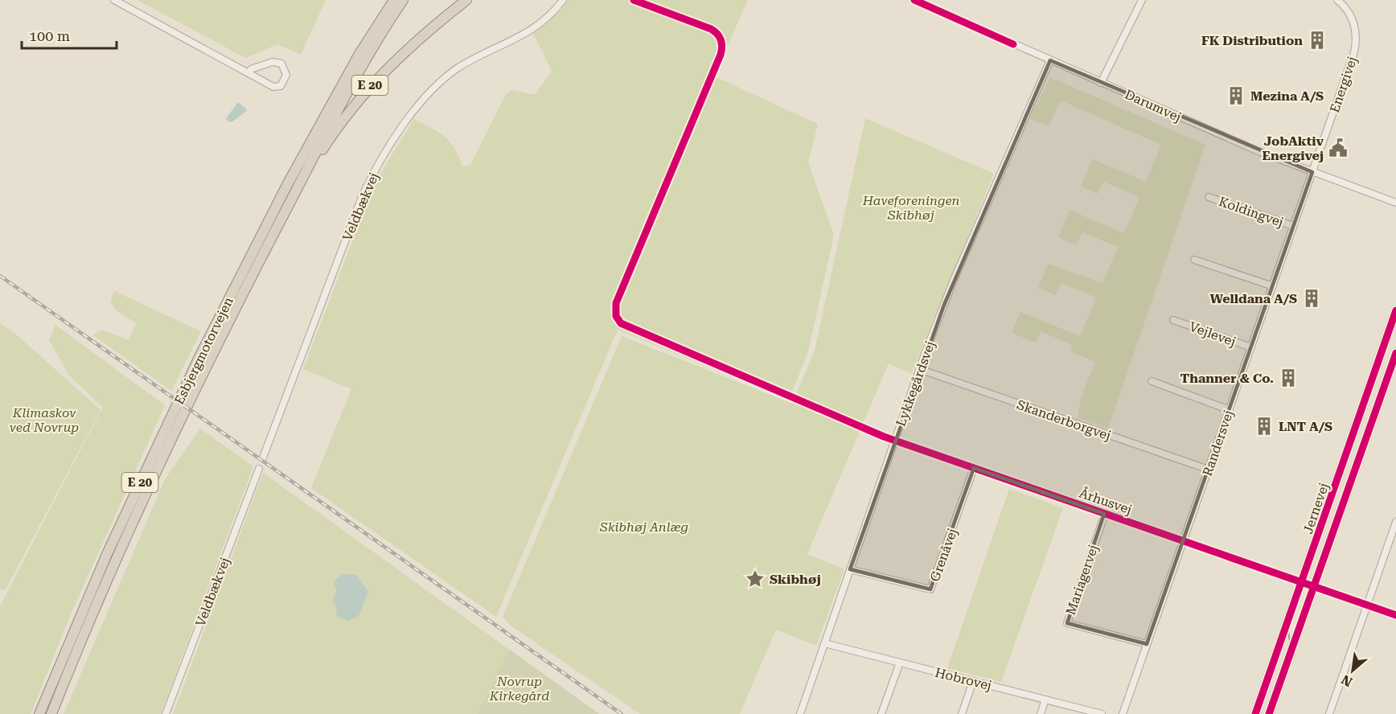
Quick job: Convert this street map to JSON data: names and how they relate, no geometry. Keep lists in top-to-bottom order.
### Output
{
  "streets": {
    "highway": ["E 20", "Esbjergmotorvejen"],
    "main road": ["Jernevej"],
    "street": [
      "Energivej",
      "Darumvej",
      "Veldbækvej",
      "Koldingvej",
      "Vejlevej",
      "Lykkegårdsvej",
      "Skanderborgvej",
      "Randersvej",
      "Århusvej",
      "Grenåvej",
      "Mariagervej",
      "Hobrovej"
    ]
  },
  "crossings": [
    ["Energivej", "Darumvej"],
    ["Energivej", "Randersvej"],
    ["E 20", "Esbjergmotorvejen"],
    ["Darumvej", "Lykkegårdsvej"],
    ["Darumvej", "Randersvej"],
    ["Koldingvej", "Randersvej"],
    ["Vejlevej", "Randersvej"],
    ["Lykkegårdsvej", "Skanderborgvej"],
    ["Lykkegårdsvej", "Århusvej"],
    ["Lykkegårdsvej", "Grenåvej"],
    ["Lykkegårdsvej", "Hobrovej"],
    ["Skanderborgvej", "Randersvej"],
    ["Randersvej", "Århusvej"],
    ["Randersvej", "Mariagervej"],
    ["Århusvej", "Jernevej"],
    ["Århusvej", "Grenåvej"],
    ["Århusvej", "Mariagervej"]
  ],
  "parks": [
    "Haveforeningen Skibhøj",
    "Klimaskov ved Novrup",
    "Skibhøj Anlæg",
    "Novrup Kirkegård"
  ],
  "places": {
    "building": [
      "FK Distribution",
      "Mezina A/S",
      "Welldana A/S",
      "Thanner & Co.",
      "LNT A/S"
    ],
    "public building": ["JobAktiv Energivej"],
    "place": ["Skibhøj"]
  },
  "scale_bar": "100 m",
  "north": "bottom left"
}
